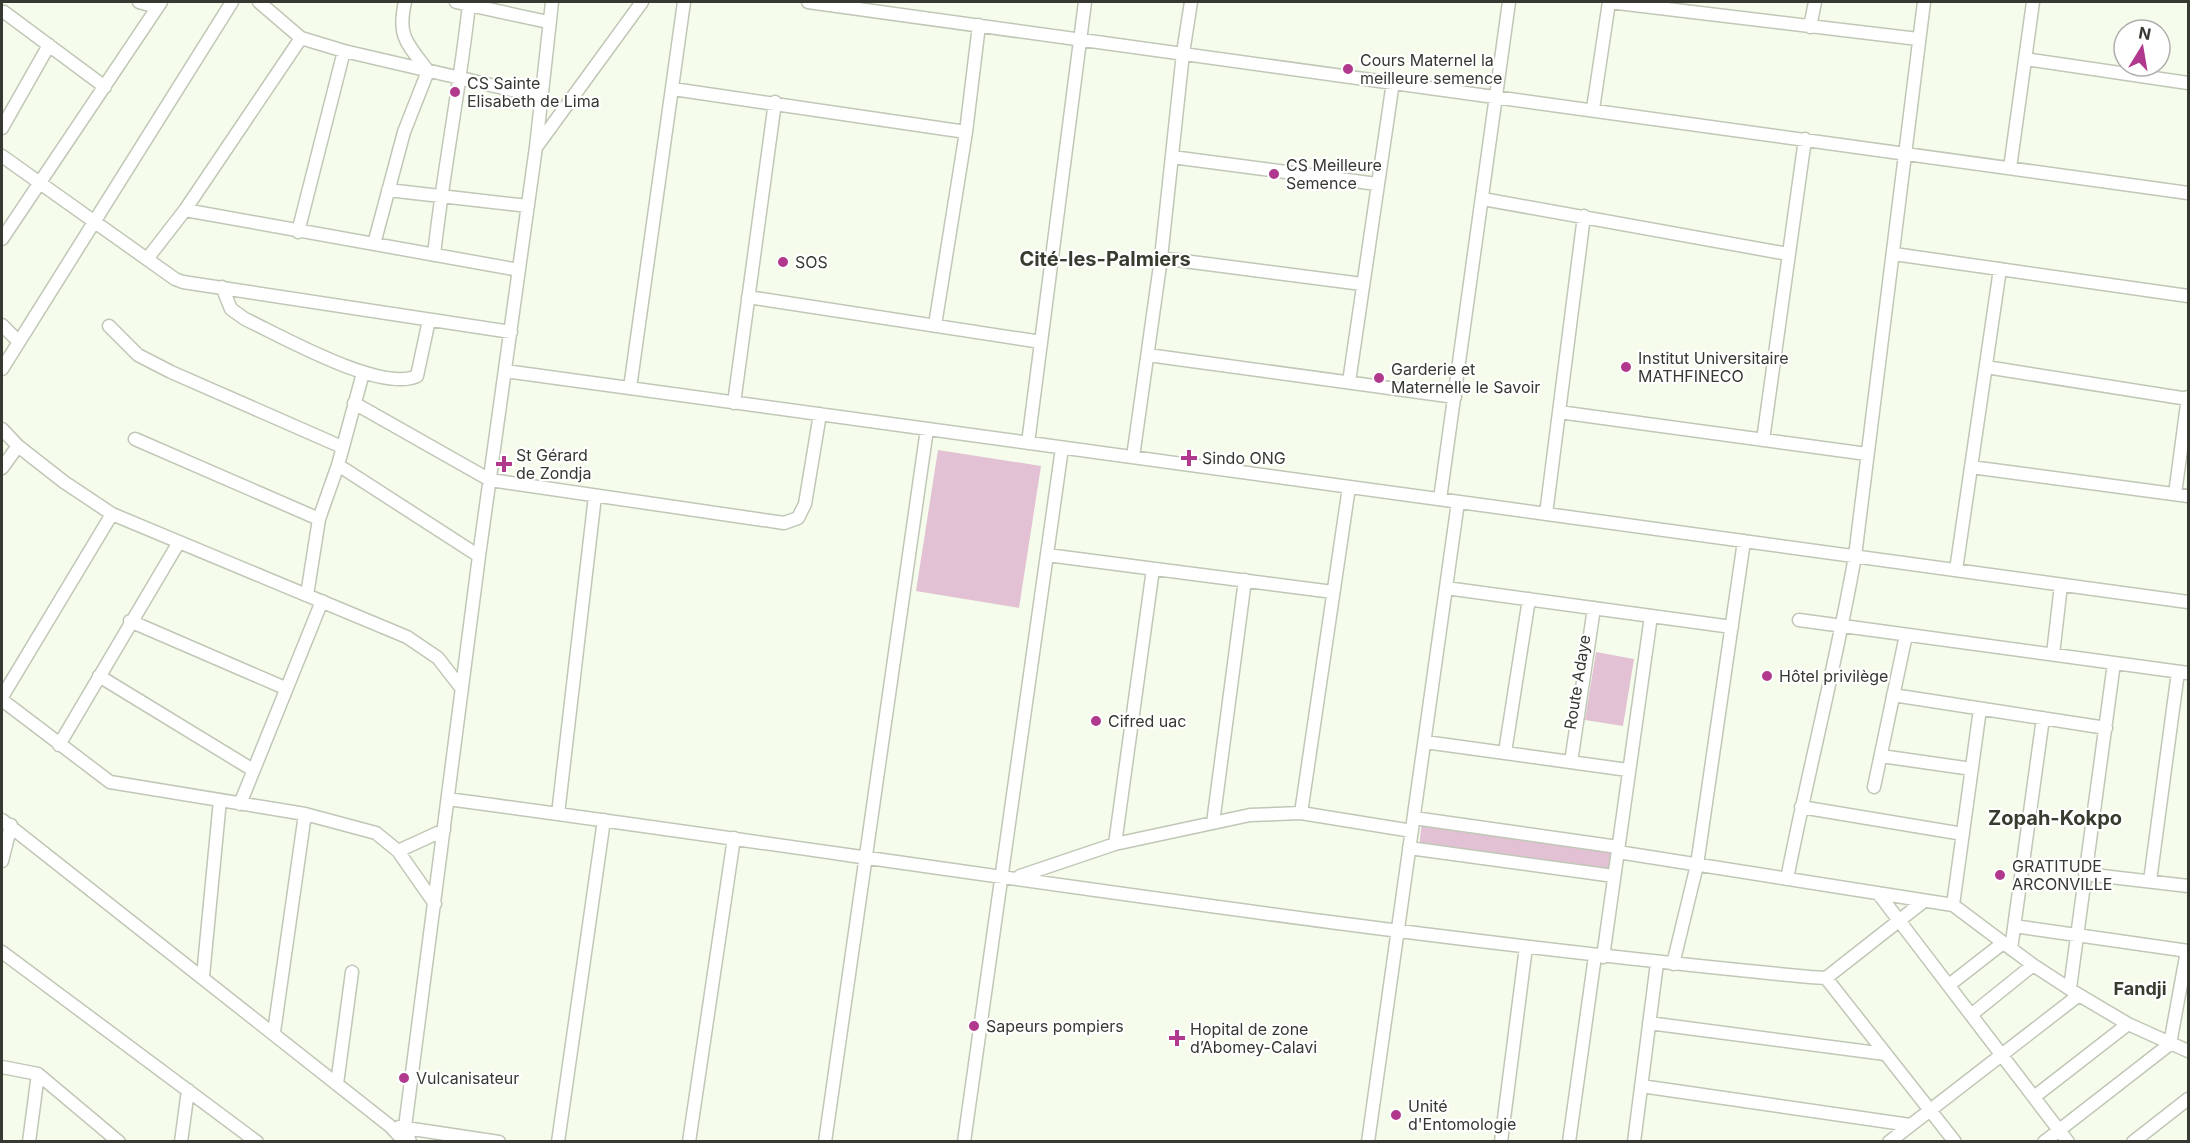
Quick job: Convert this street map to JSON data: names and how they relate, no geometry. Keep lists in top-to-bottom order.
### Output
{
  "districts": ["Cité-les-Palmiers", "Zopah-Kokpo", "Fandji"],
  "places": {
    "other": [
      "Cours Maternel la meilleure semence",
      "CS Sainte Elisabeth de Lima",
      "CS Meilleure Semence",
      "SOS",
      "Institut Universitaire MATHFINECO",
      "Garderie et Maternelle le Savoir",
      "Hôtel privilège",
      "Cifred uac",
      "GRATITUDE ARCONVILLE",
      "Sapeurs pompiers",
      "Vulcanisateur",
      "Unité d'Entomologie"
    ],
    "health": ["Sindo ONG", "St Gérard de Zondja", "Hopital de zone d’Abomey-Calavi"]
  },
  "north": "top"
}
